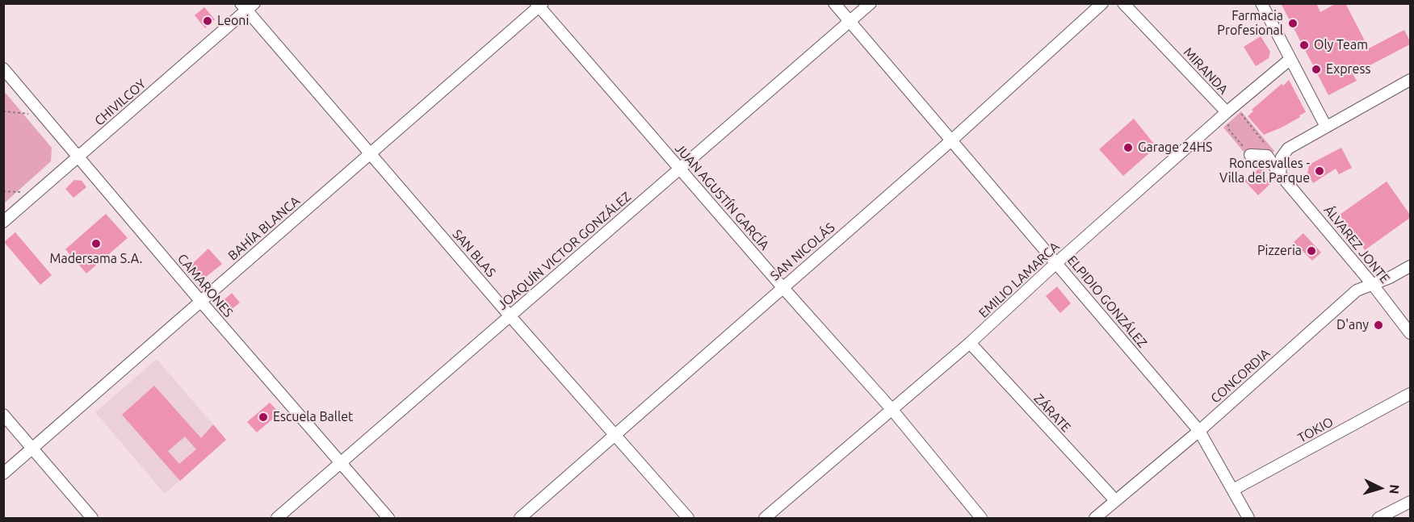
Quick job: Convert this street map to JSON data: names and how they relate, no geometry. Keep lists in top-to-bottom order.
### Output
{
  "streets": {
    "street": [
      "MIRANDA",
      "CHIVILCOY",
      "JUAN AGUSTÍN GARCÍA",
      "BAHÍA BLANCA",
      "ÁLVAREZ JONTE",
      "JOAQUÍN VICTOR GONZÁLEZ",
      "SAN NICOLÁS",
      "SAN BLAS",
      "EMILIO LAMARCA",
      "CAMARONES",
      "ELPIDIO GONZÁLEZ",
      "CONCORDIA",
      "ZÁRATE",
      "TOKIO"
    ]
  },
  "crossings": [
    ["MIRANDA", "EMILIO LAMARCA"],
    ["CHIVILCOY", "SAN BLAS"],
    ["CHIVILCOY", "CAMARONES"],
    ["JUAN AGUSTÍN GARCÍA", "BAHÍA BLANCA"],
    ["JUAN AGUSTÍN GARCÍA", "JOAQUÍN VICTOR GONZÁLEZ"],
    ["JUAN AGUSTÍN GARCÍA", "SAN NICOLÁS"],
    ["JUAN AGUSTÍN GARCÍA", "EMILIO LAMARCA"],
    ["BAHÍA BLANCA", "SAN BLAS"],
    ["BAHÍA BLANCA", "CAMARONES"],
    ["ÁLVAREZ JONTE", "CONCORDIA"],
    ["JOAQUÍN VICTOR GONZÁLEZ", "SAN BLAS"],
    ["JOAQUÍN VICTOR GONZÁLEZ", "CAMARONES"],
    ["JOAQUÍN VICTOR GONZÁLEZ", "ELPIDIO GONZÁLEZ"],
    ["SAN NICOLÁS", "SAN BLAS"],
    ["SAN NICOLÁS", "ELPIDIO GONZÁLEZ"],
    ["EMILIO LAMARCA", "ELPIDIO GONZÁLEZ"],
    ["EMILIO LAMARCA", "ZÁRATE"],
    ["ELPIDIO GONZÁLEZ", "CONCORDIA"],
    ["ELPIDIO GONZÁLEZ", "TOKIO"],
    ["CONCORDIA", "ZÁRATE"]
  ],
  "places": [
    "Leoni",
    "Farmacia Profesional",
    "Oly Team",
    "Express",
    "Garage 24HS",
    "Roncesvalles - Villa del Parque",
    "Madersama S.A.",
    "Pizzeria",
    "D'any",
    "Escuela Ballet"
  ],
  "north": "right"
}
